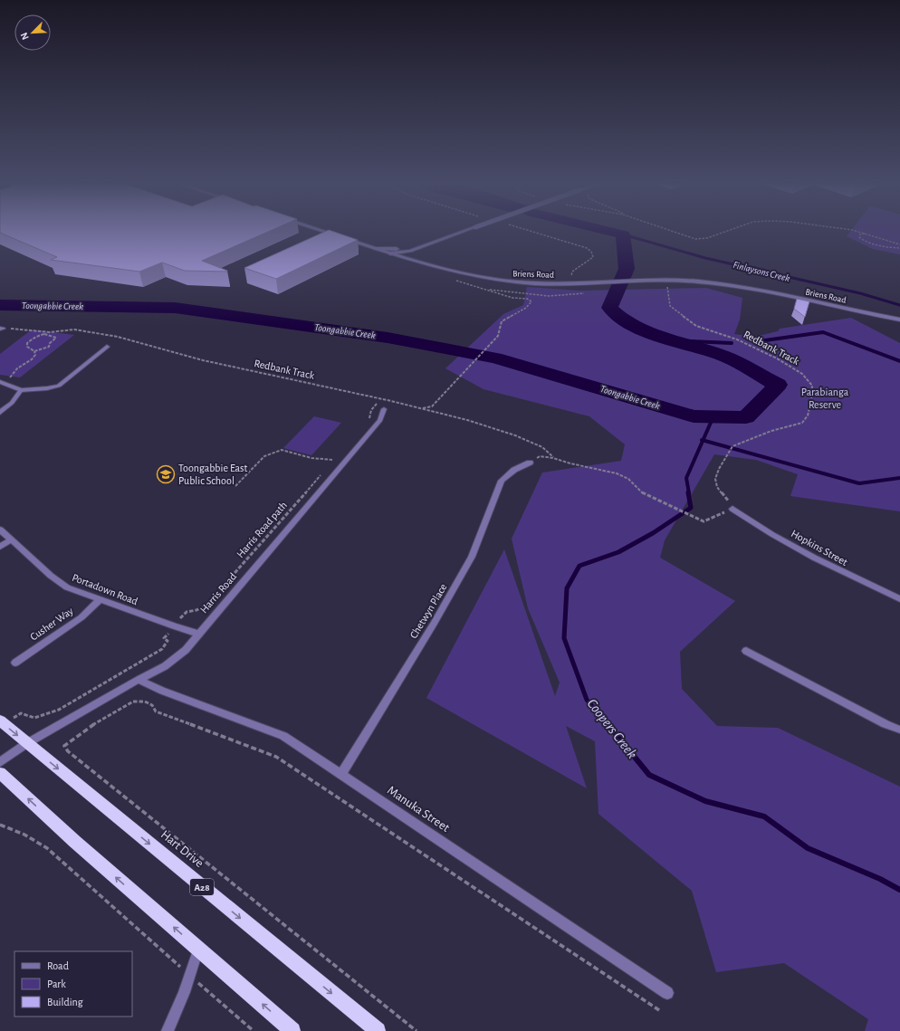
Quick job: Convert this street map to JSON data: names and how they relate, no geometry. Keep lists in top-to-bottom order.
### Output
{
  "streets": {
    "highway": ["Hart Drive", "A28"],
    "street": [
      "Briens Road",
      "Hopkins Street",
      "Portadown Road",
      "Harris Road",
      "Chetwyn Place",
      "Cusher Way",
      "Manuka Street"
    ],
    "path": ["Redbank Track", "Harris Road path"]
  },
  "crossings": [
    ["Redbank Track", "Hopkins Street"],
    ["Portadown Road", "Harris Road"],
    ["Portadown Road", "Cusher Way"],
    ["Harris Road", "Manuka Street"],
    ["Harris Road", "Hart Drive"],
    ["Chetwyn Place", "Manuka Street"]
  ],
  "water": ["Finlaysons Creek", "Toongabbie Creek", "Coopers Creek"],
  "parks": ["Parabianga Reserve"],
  "places": {
    "school or university": ["Toongabbie East Public School"]
  },
  "legend": ["Road", "Park", "Building"],
  "north": "bottom left"
}
